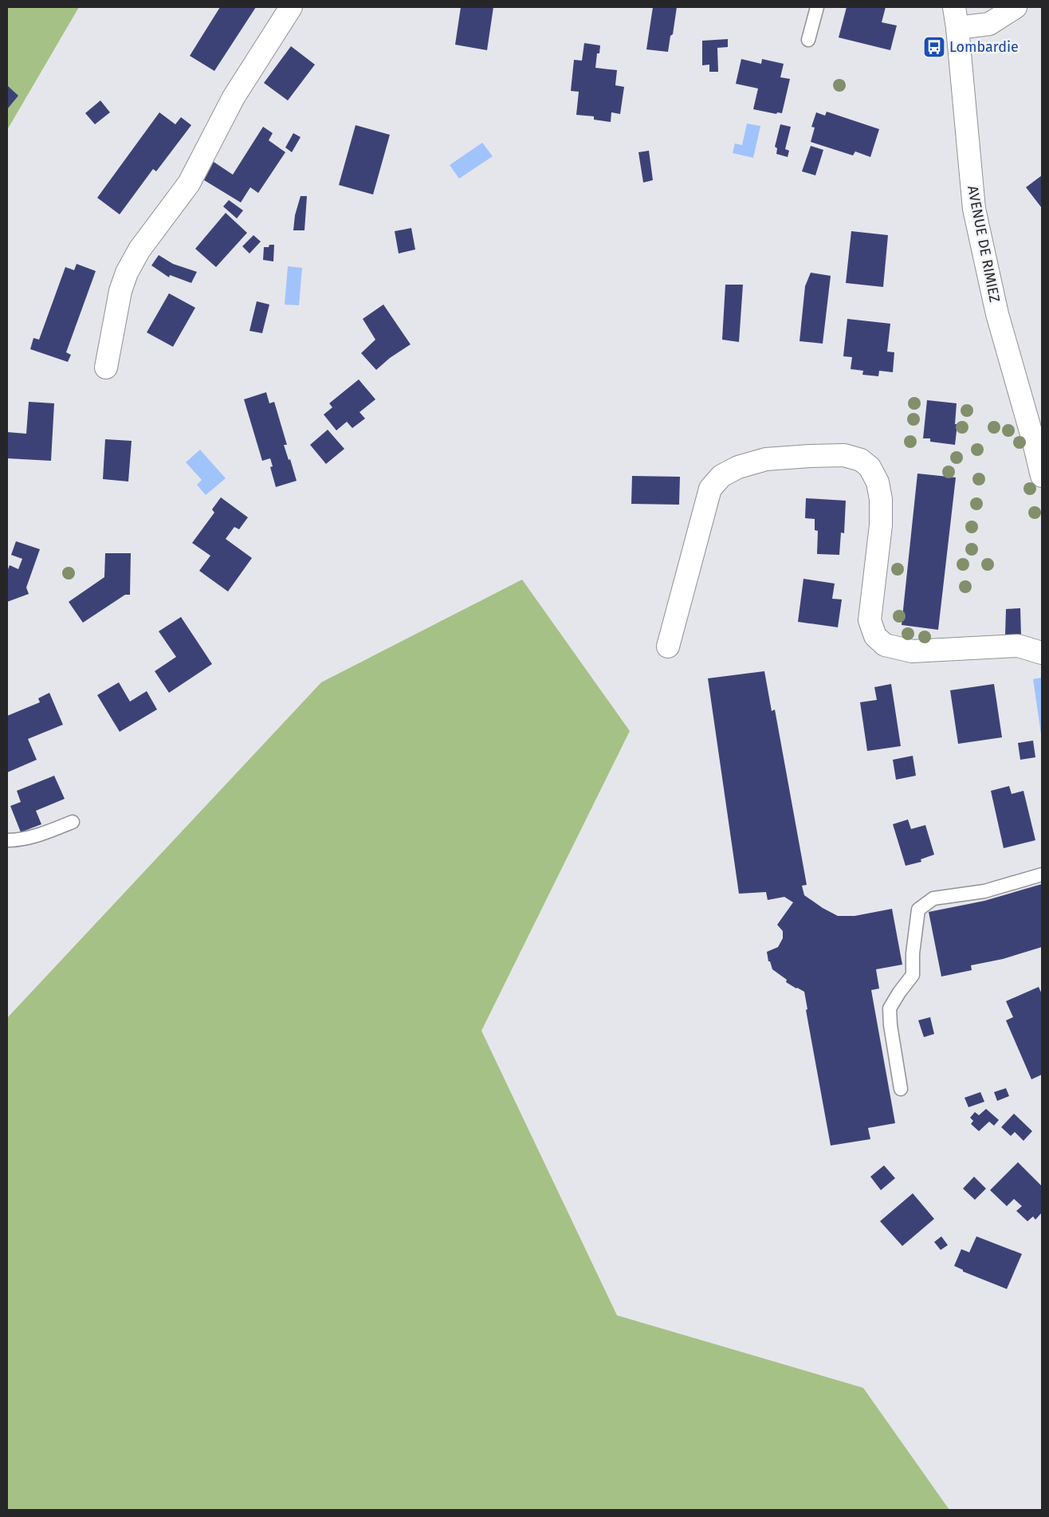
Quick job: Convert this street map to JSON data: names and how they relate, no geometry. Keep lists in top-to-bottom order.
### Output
{
  "streets": {
    "street": ["AVENUE DE RIMIEZ"]
  },
  "places": {
    "bus stop": ["Lombardie"]
  }
}
